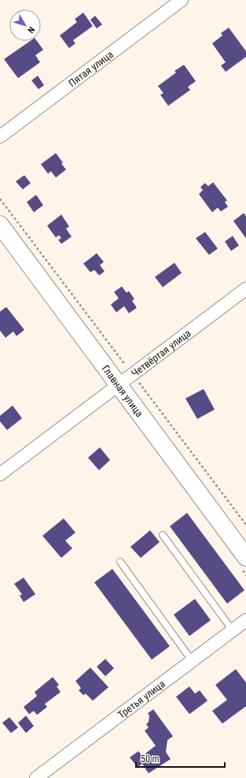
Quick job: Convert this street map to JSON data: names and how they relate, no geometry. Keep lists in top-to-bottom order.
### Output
{
  "streets": {
    "street": [
      "Пятая улица",
      "Четвёртая улица",
      "Главная улица",
      "Третья улица"
    ]
  },
  "crossings": [
    ["Четвёртая улица", "Главная улица"]
  ],
  "scale_bar": "50 m",
  "north": "bottom right"
}
